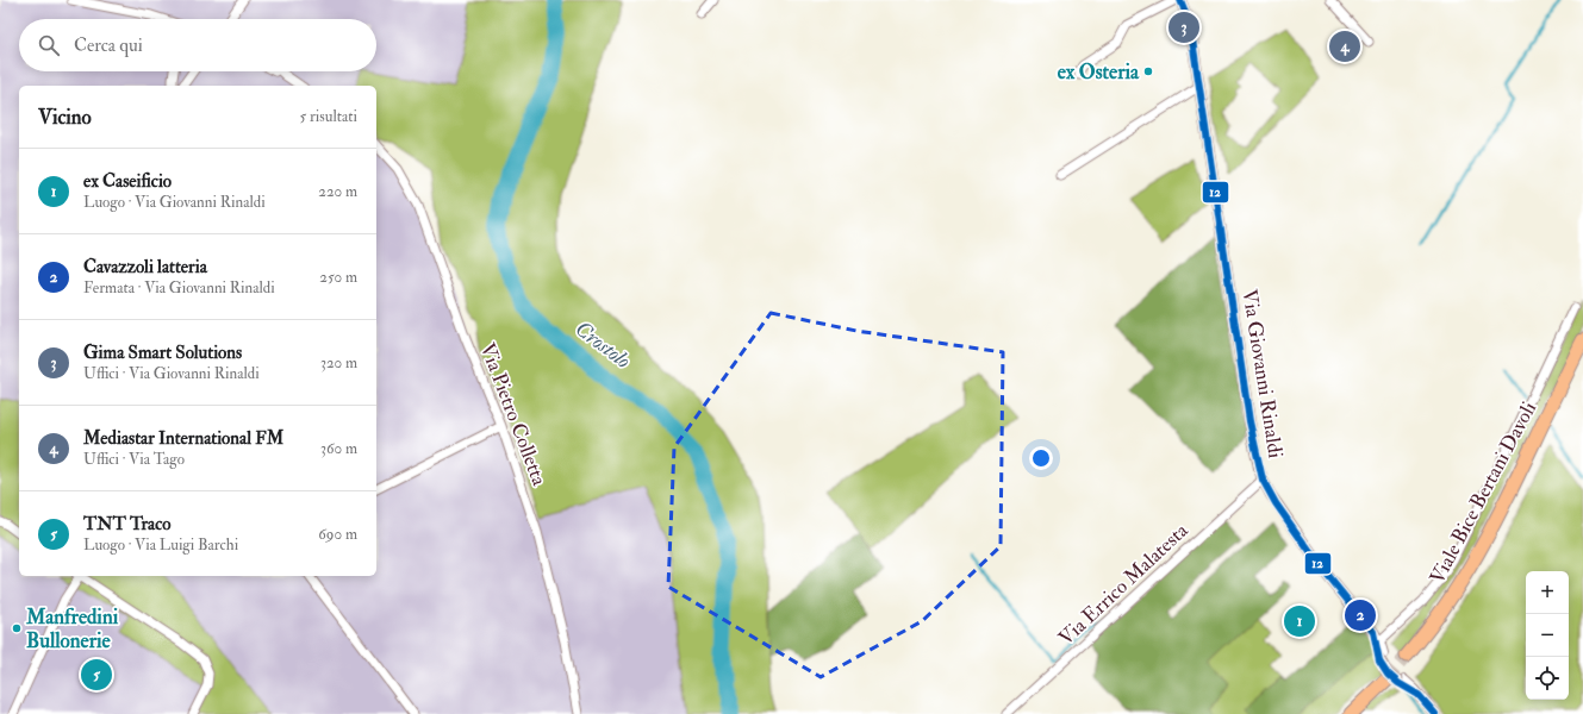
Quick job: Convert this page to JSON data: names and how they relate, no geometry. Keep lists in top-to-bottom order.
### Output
{
  "streets": {
    "highway": ["Viale Bice Bertani Davoli"],
    "street": ["Via Giovanni Rinaldi", "Via Pietro Colletta", "Via Errico Malatesta"]
  },
  "crossings": [
    ["Via Giovanni Rinaldi", "Via Errico Malatesta"]
  ],
  "water": ["Crostolo"],
  "places": ["ex Osteria", "Manfredini Bullonerie"],
  "lines": ["transit line 12"],
  "page": {
    "pins": [
      "3",
      "4",
      "2",
      "1",
      "5"
    ],
    "search": "Cerca qui",
    "heading": ["Vicino", "5 risultati"],
    "list": [
      {
        "mark": "1",
        "name": "ex Caseificio",
        "note": "Luogo · Via Giovanni Rinaldi",
        "value": "220 m"
      },
      {
        "mark": "2",
        "name": "Cavazzoli latteria",
        "note": "Fermata · Via Giovanni Rinaldi",
        "value": "250 m"
      },
      {
        "mark": "3",
        "name": "Gima Smart Solutions",
        "note": "Uffici · Via Giovanni Rinaldi",
        "value": "320 m"
      },
      {
        "mark": "4",
        "name": "Mediastar International FM",
        "note": "Uffici · Via Tago",
        "value": "360 m"
      },
      {
        "mark": "5",
        "name": "TNT Traco",
        "note": "Luogo · Via Luigi Barchi",
        "value": "690 m"
      }
    ],
    "map_buttons": ["+", "−"]
  }
}
